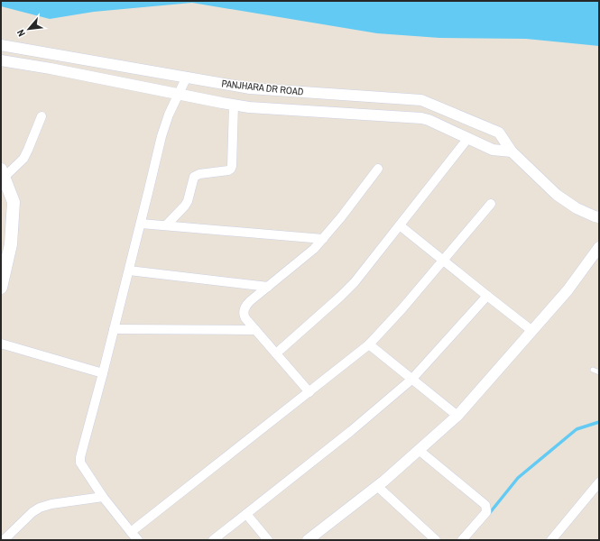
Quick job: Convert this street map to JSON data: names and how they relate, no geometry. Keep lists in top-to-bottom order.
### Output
{
  "streets": {
    "street": ["PANJHARA DR ROAD"]
  },
  "north": "bottom left"
}
